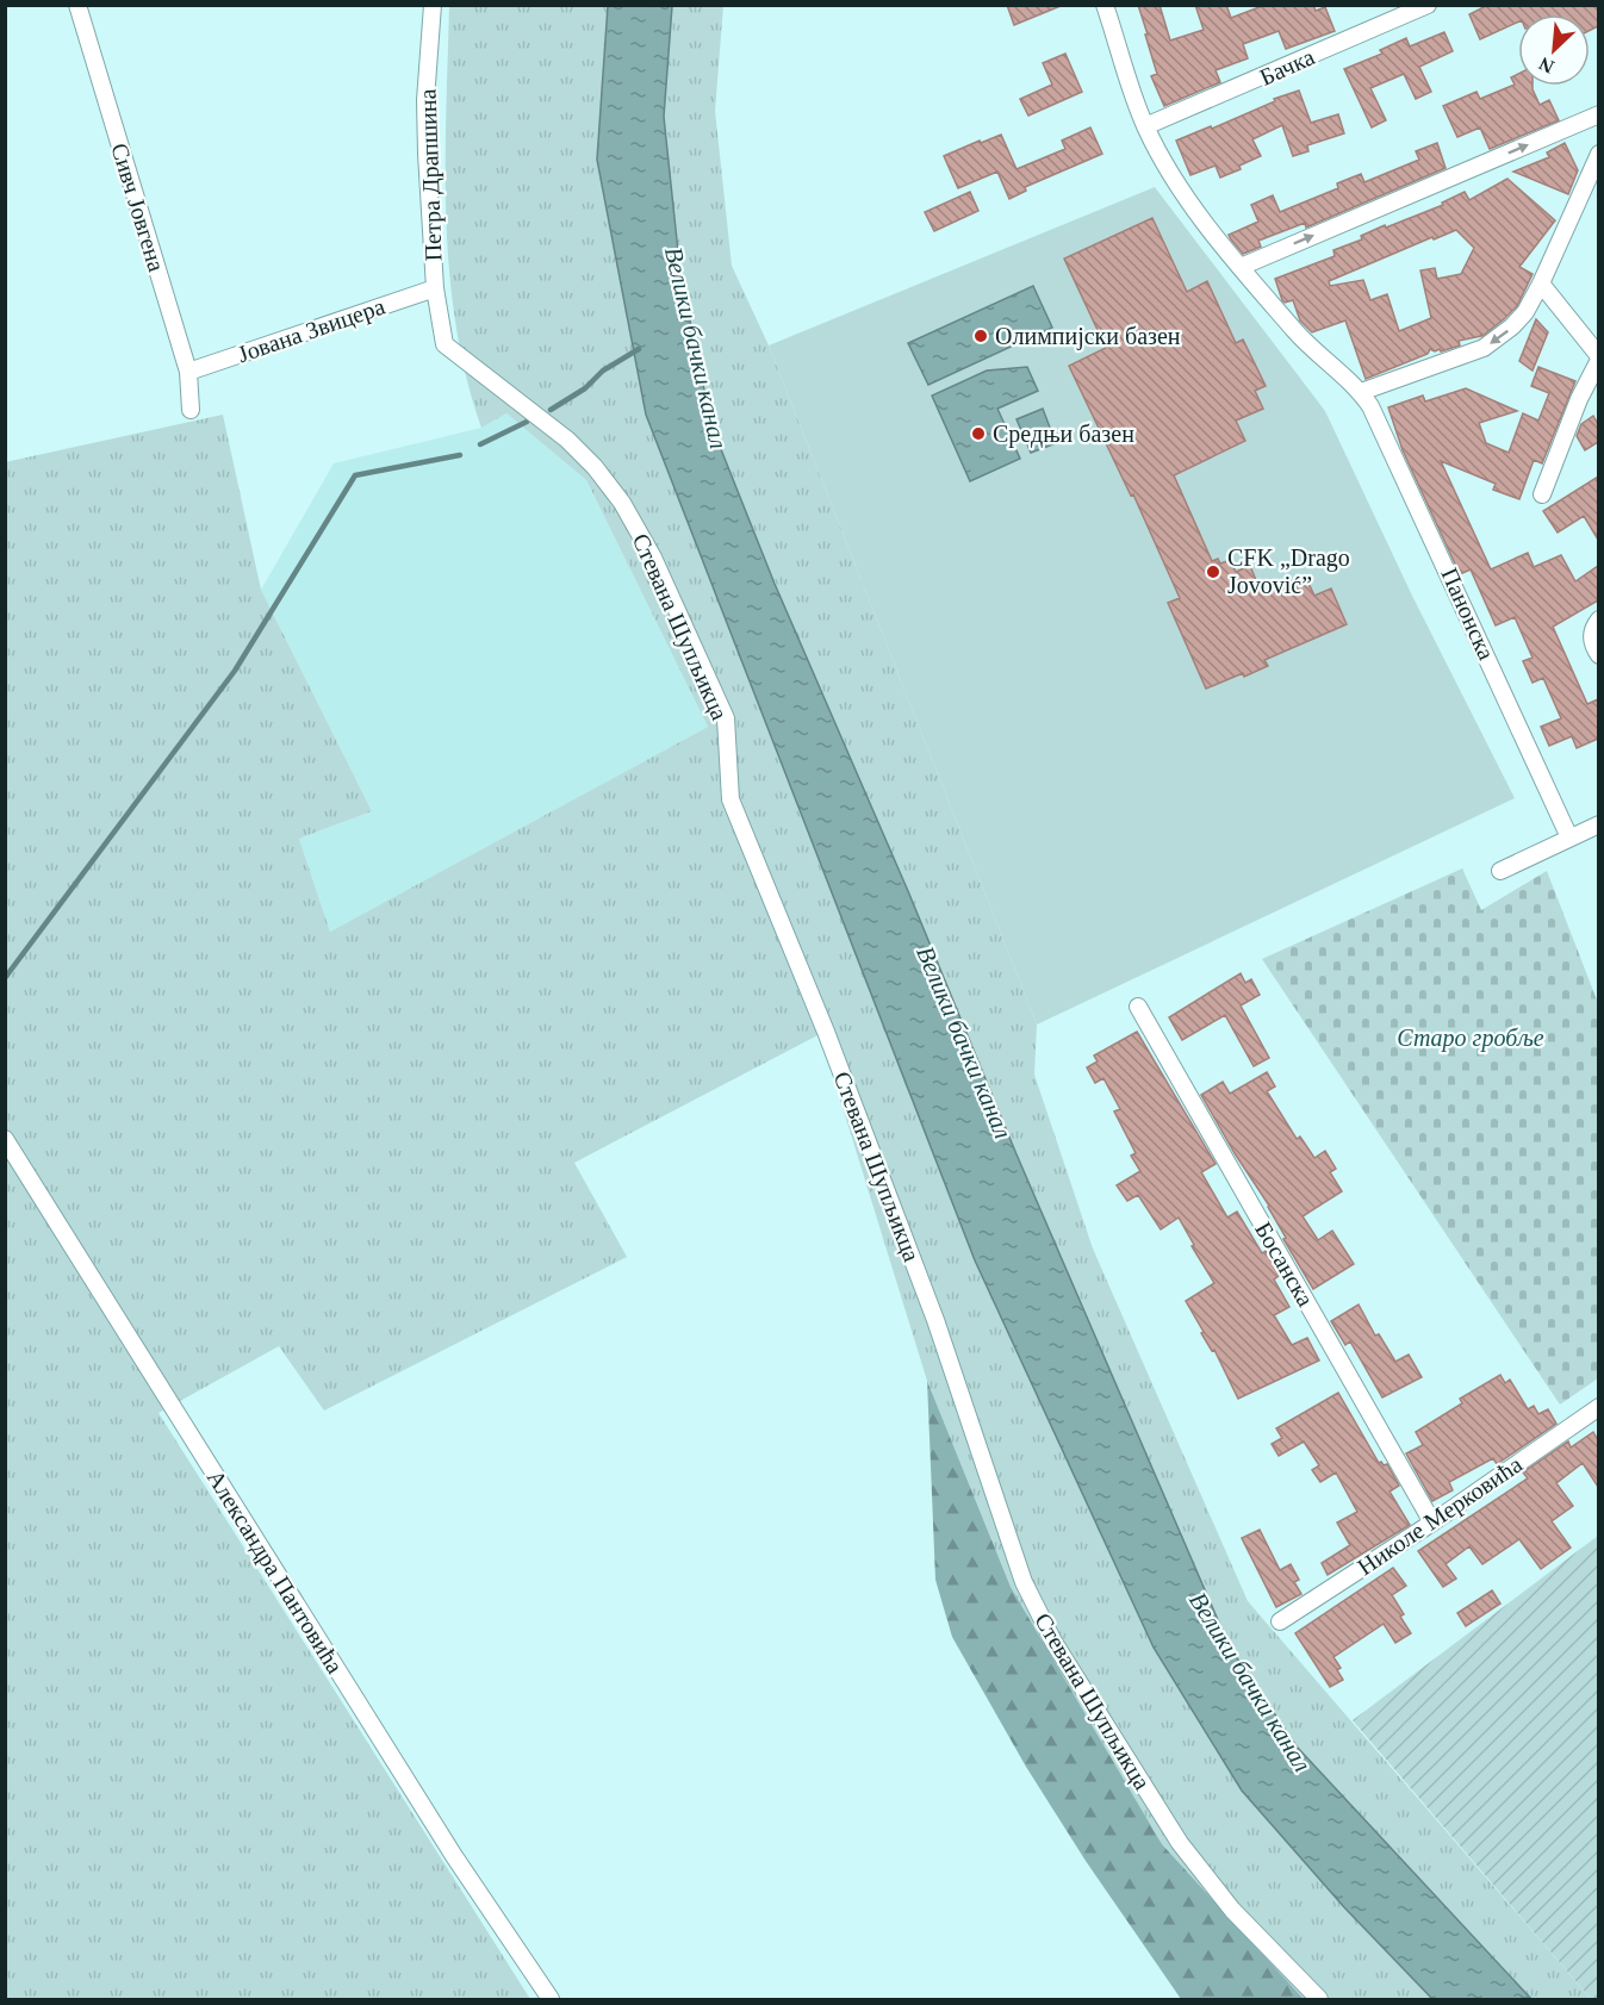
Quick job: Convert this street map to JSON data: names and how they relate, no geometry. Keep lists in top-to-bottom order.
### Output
{
  "streets": {
    "street": [
      "Бачка",
      "Петра Драпшина",
      "Сивч Јовгена",
      "Јована Звицера",
      "Панонска",
      "Стевана Шупљикца",
      "Босанска",
      "Николе Мерковића",
      "Александра Пантовића"
    ]
  },
  "crossings": [
    ["Бачка", "Панонска"],
    ["Петра Драпшина", "Јована Звицера"],
    ["Петра Драпшина", "Стевана Шупљикца"],
    ["Сивч Јовгена", "Јована Звицера"],
    ["Босанска", "Николе Мерковића"]
  ],
  "water": ["Велики бачки канал"],
  "parks": ["Старо гробље"],
  "places": ["Олимпијски базен", "Средњи базен", "CFK „Drago Jovović”"],
  "north": "bottom left"
}
